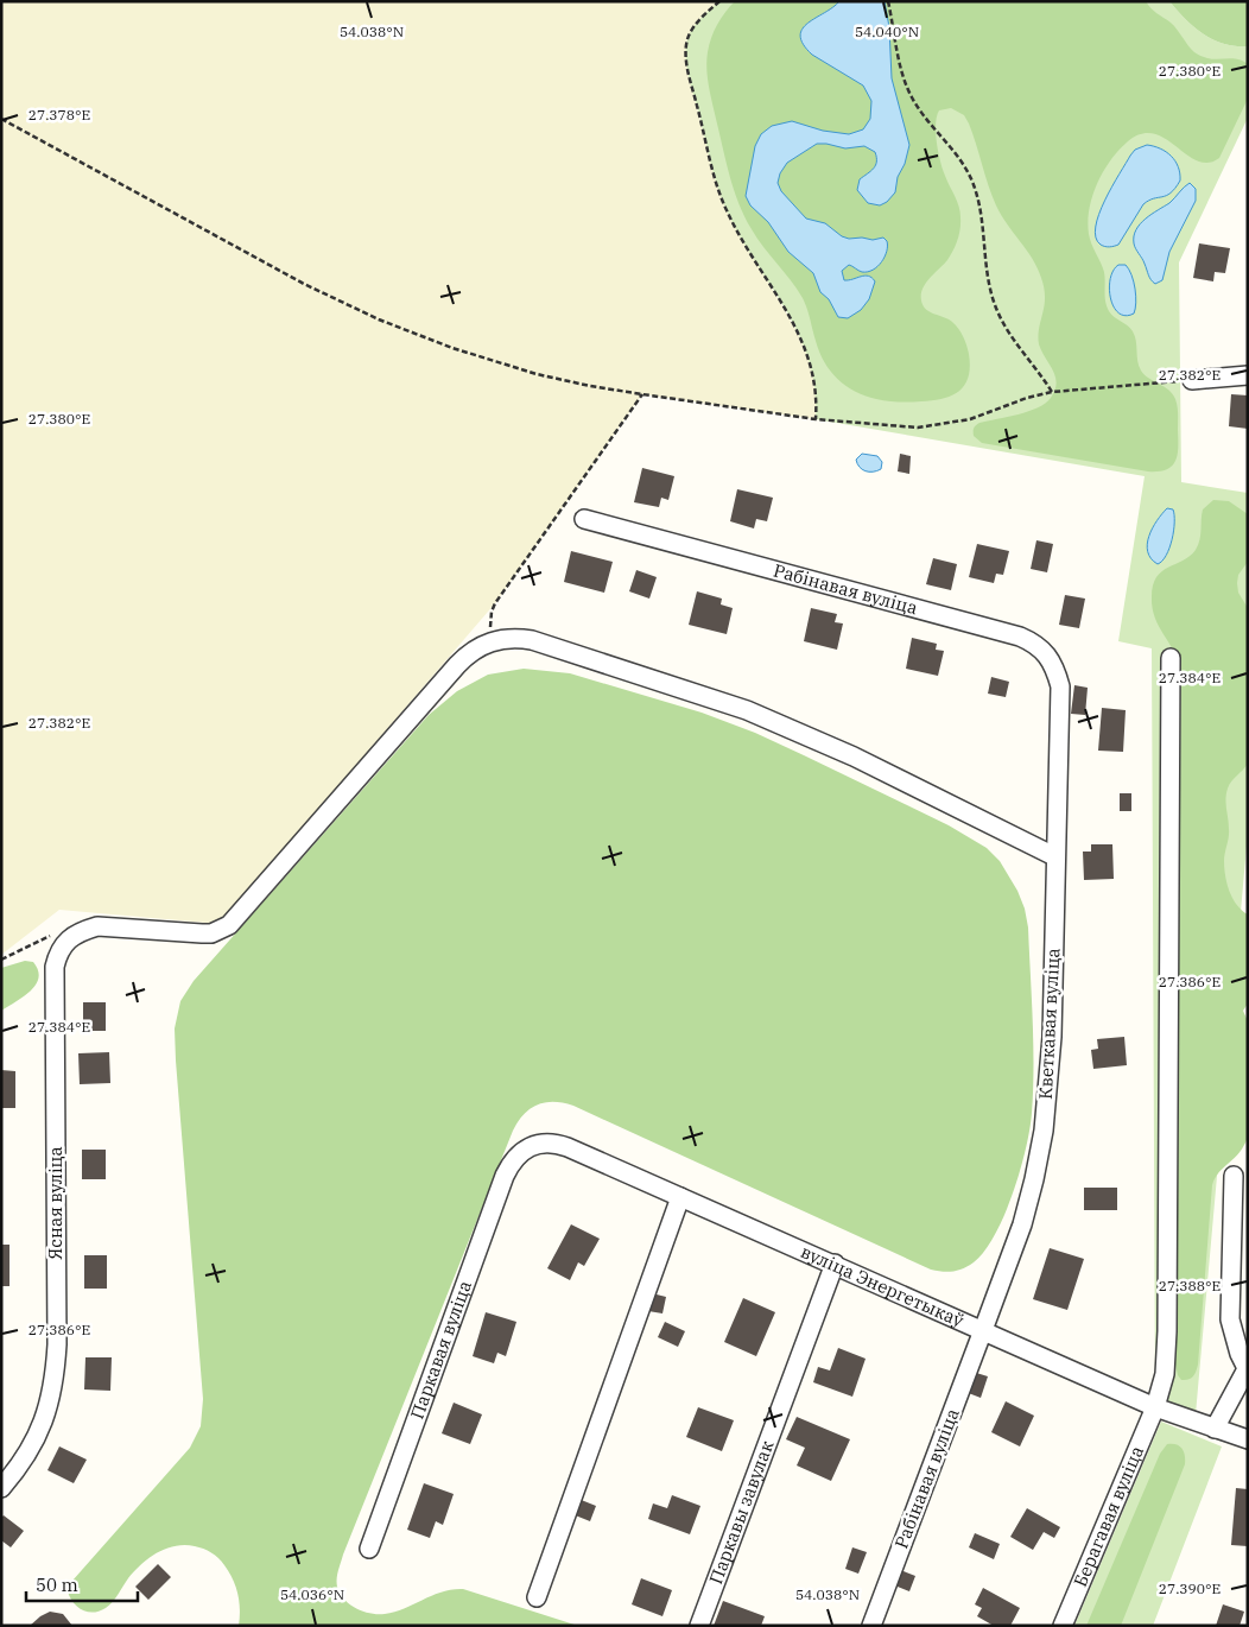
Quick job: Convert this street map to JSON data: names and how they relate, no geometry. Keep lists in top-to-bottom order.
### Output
{
  "streets": {
    "street": [
      "Рабінавая вуліца",
      "Кветкавая вуліца",
      "Ясная вуліца",
      "вуліца Энергетыкаў",
      "Паркавая вуліца",
      "Паркавы завулак",
      "Берагавая вуліца"
    ]
  },
  "crossings": [
    ["Рабінавая вуліца", "Кветкавая вуліца"],
    ["Рабінавая вуліца", "вуліца Энергетыкаў"],
    ["Кветкавая вуліца", "вуліца Энергетыкаў"],
    ["вуліца Энергетыкаў", "Паркавая вуліца"],
    ["вуліца Энергетыкаў", "Паркавы завулак"],
    ["вуліца Энергетыкаў", "Берагавая вуліца"]
  ],
  "scale_bar": "50 m",
  "coordinates": [
    "54.038°N",
    "54.040°N",
    "27.380°E",
    "27.378°E",
    "27.382°E",
    "27.384°E",
    "27.386°E",
    "27.388°E",
    "27.390°E",
    "54.036°N"
  ]
}
